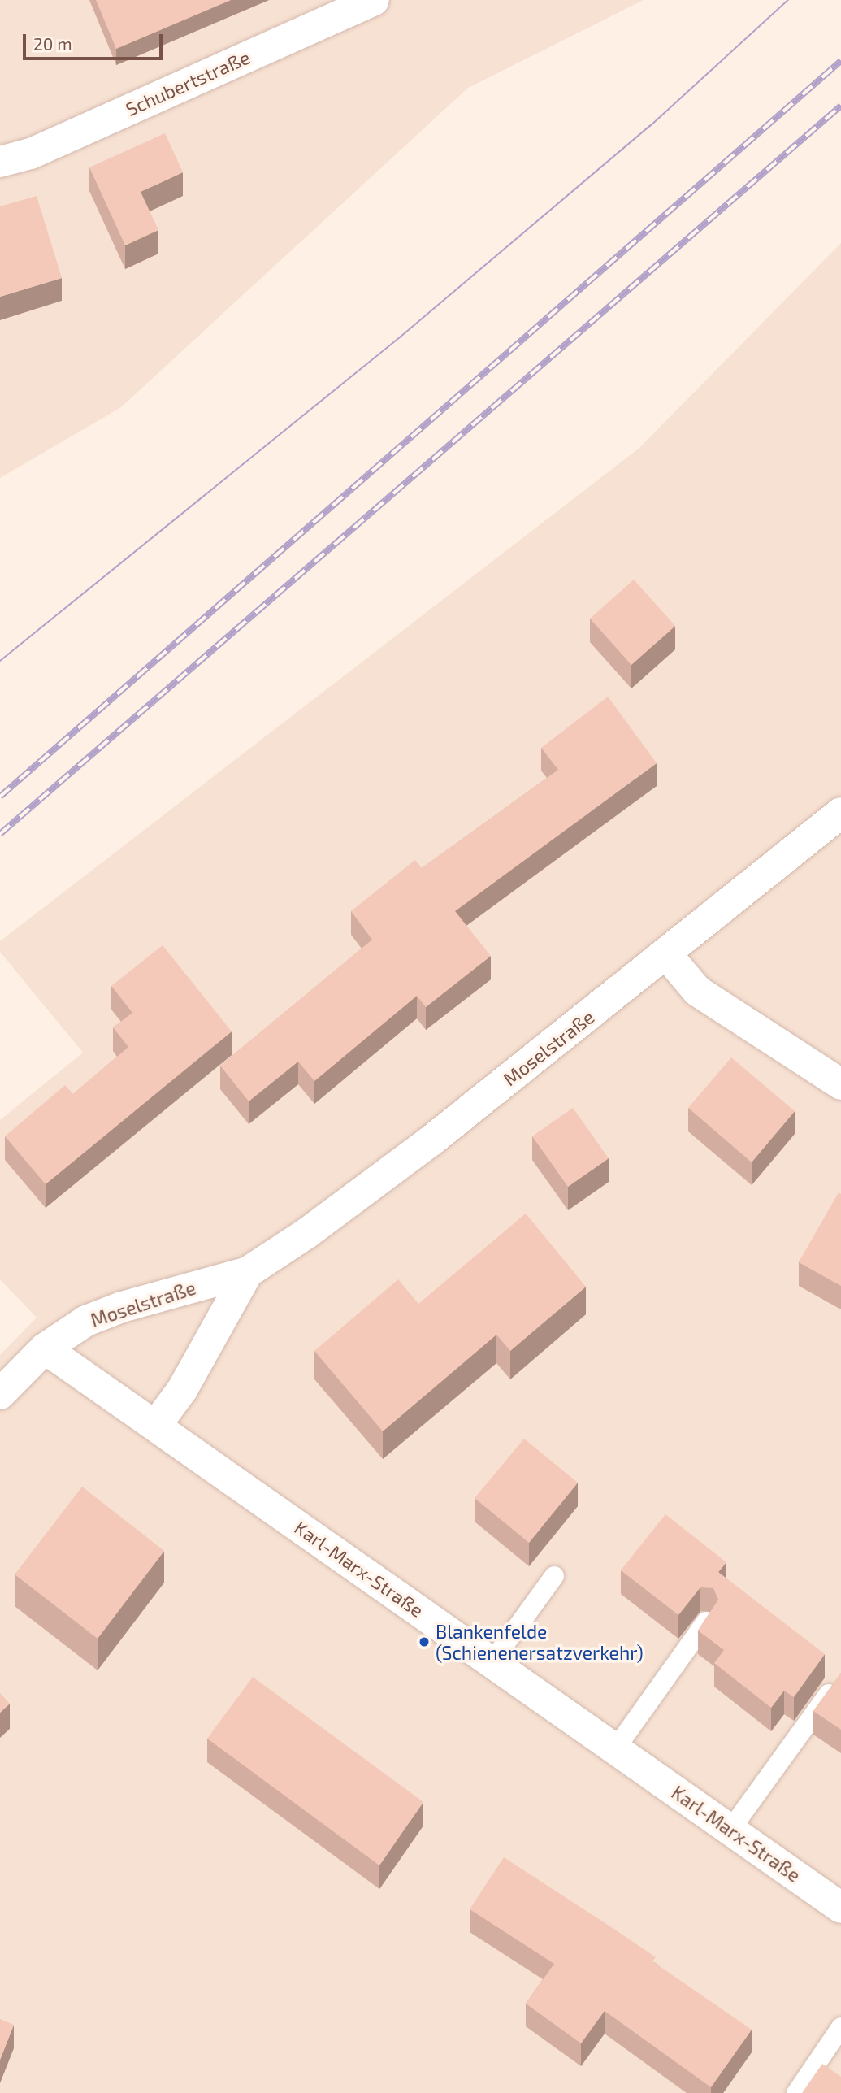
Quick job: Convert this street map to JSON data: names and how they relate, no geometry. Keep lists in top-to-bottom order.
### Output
{
  "streets": {
    "street": ["Schubertstraße", "Moselstraße", "Karl-Marx-Straße"]
  },
  "crossings": [
    ["Moselstraße", "Karl-Marx-Straße"]
  ],
  "places": ["Blankenfelde (Schienenersatzverkehr)"],
  "scale_bar": "20 m"
}
